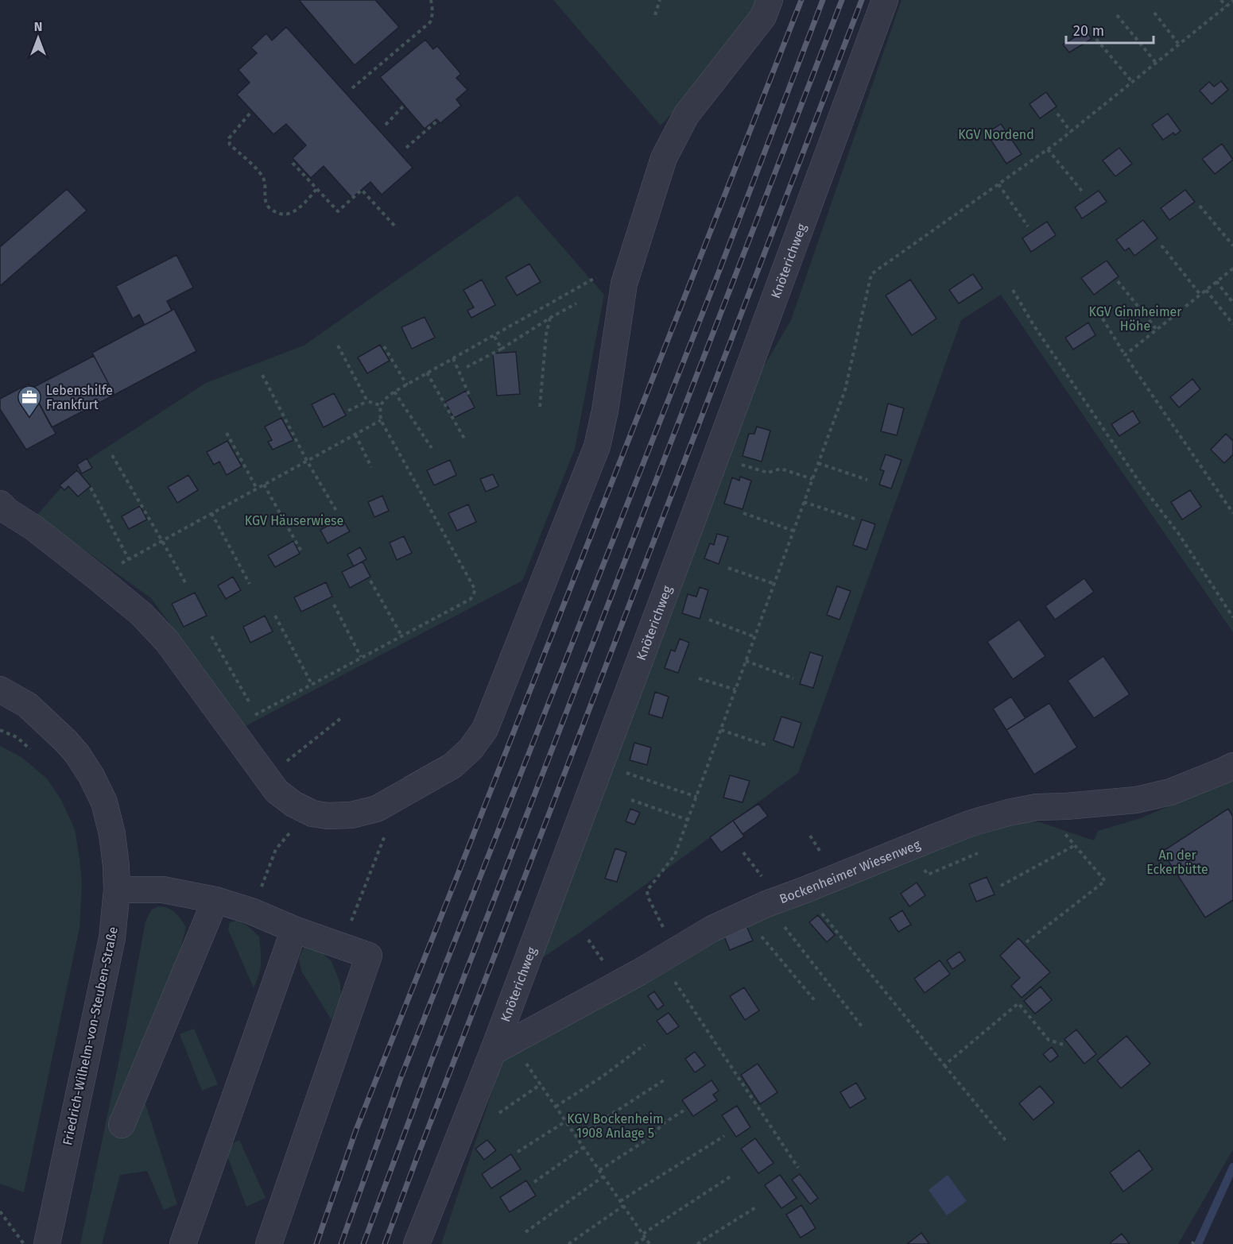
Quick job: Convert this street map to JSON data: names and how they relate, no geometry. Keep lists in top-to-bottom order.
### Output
{
  "streets": {
    "street": ["Knöterichweg", "Bockenheimer Wiesenweg", "Friedrich-Wilhelm-von-Steuben-Straße"]
  },
  "crossings": [
    ["Knöterichweg", "Bockenheimer Wiesenweg"]
  ],
  "parks": [
    "KGV Nordend",
    "KGV Ginnheimer Höhe",
    "KGV Häuserwiese",
    "An der Eckerbütte",
    "KGV Bockenheim 1908 Anlage 5"
  ],
  "places": {
    "office": ["Lebenshilfe Frankfurt"]
  },
  "scale_bar": "20 m",
  "north": "top"
}
